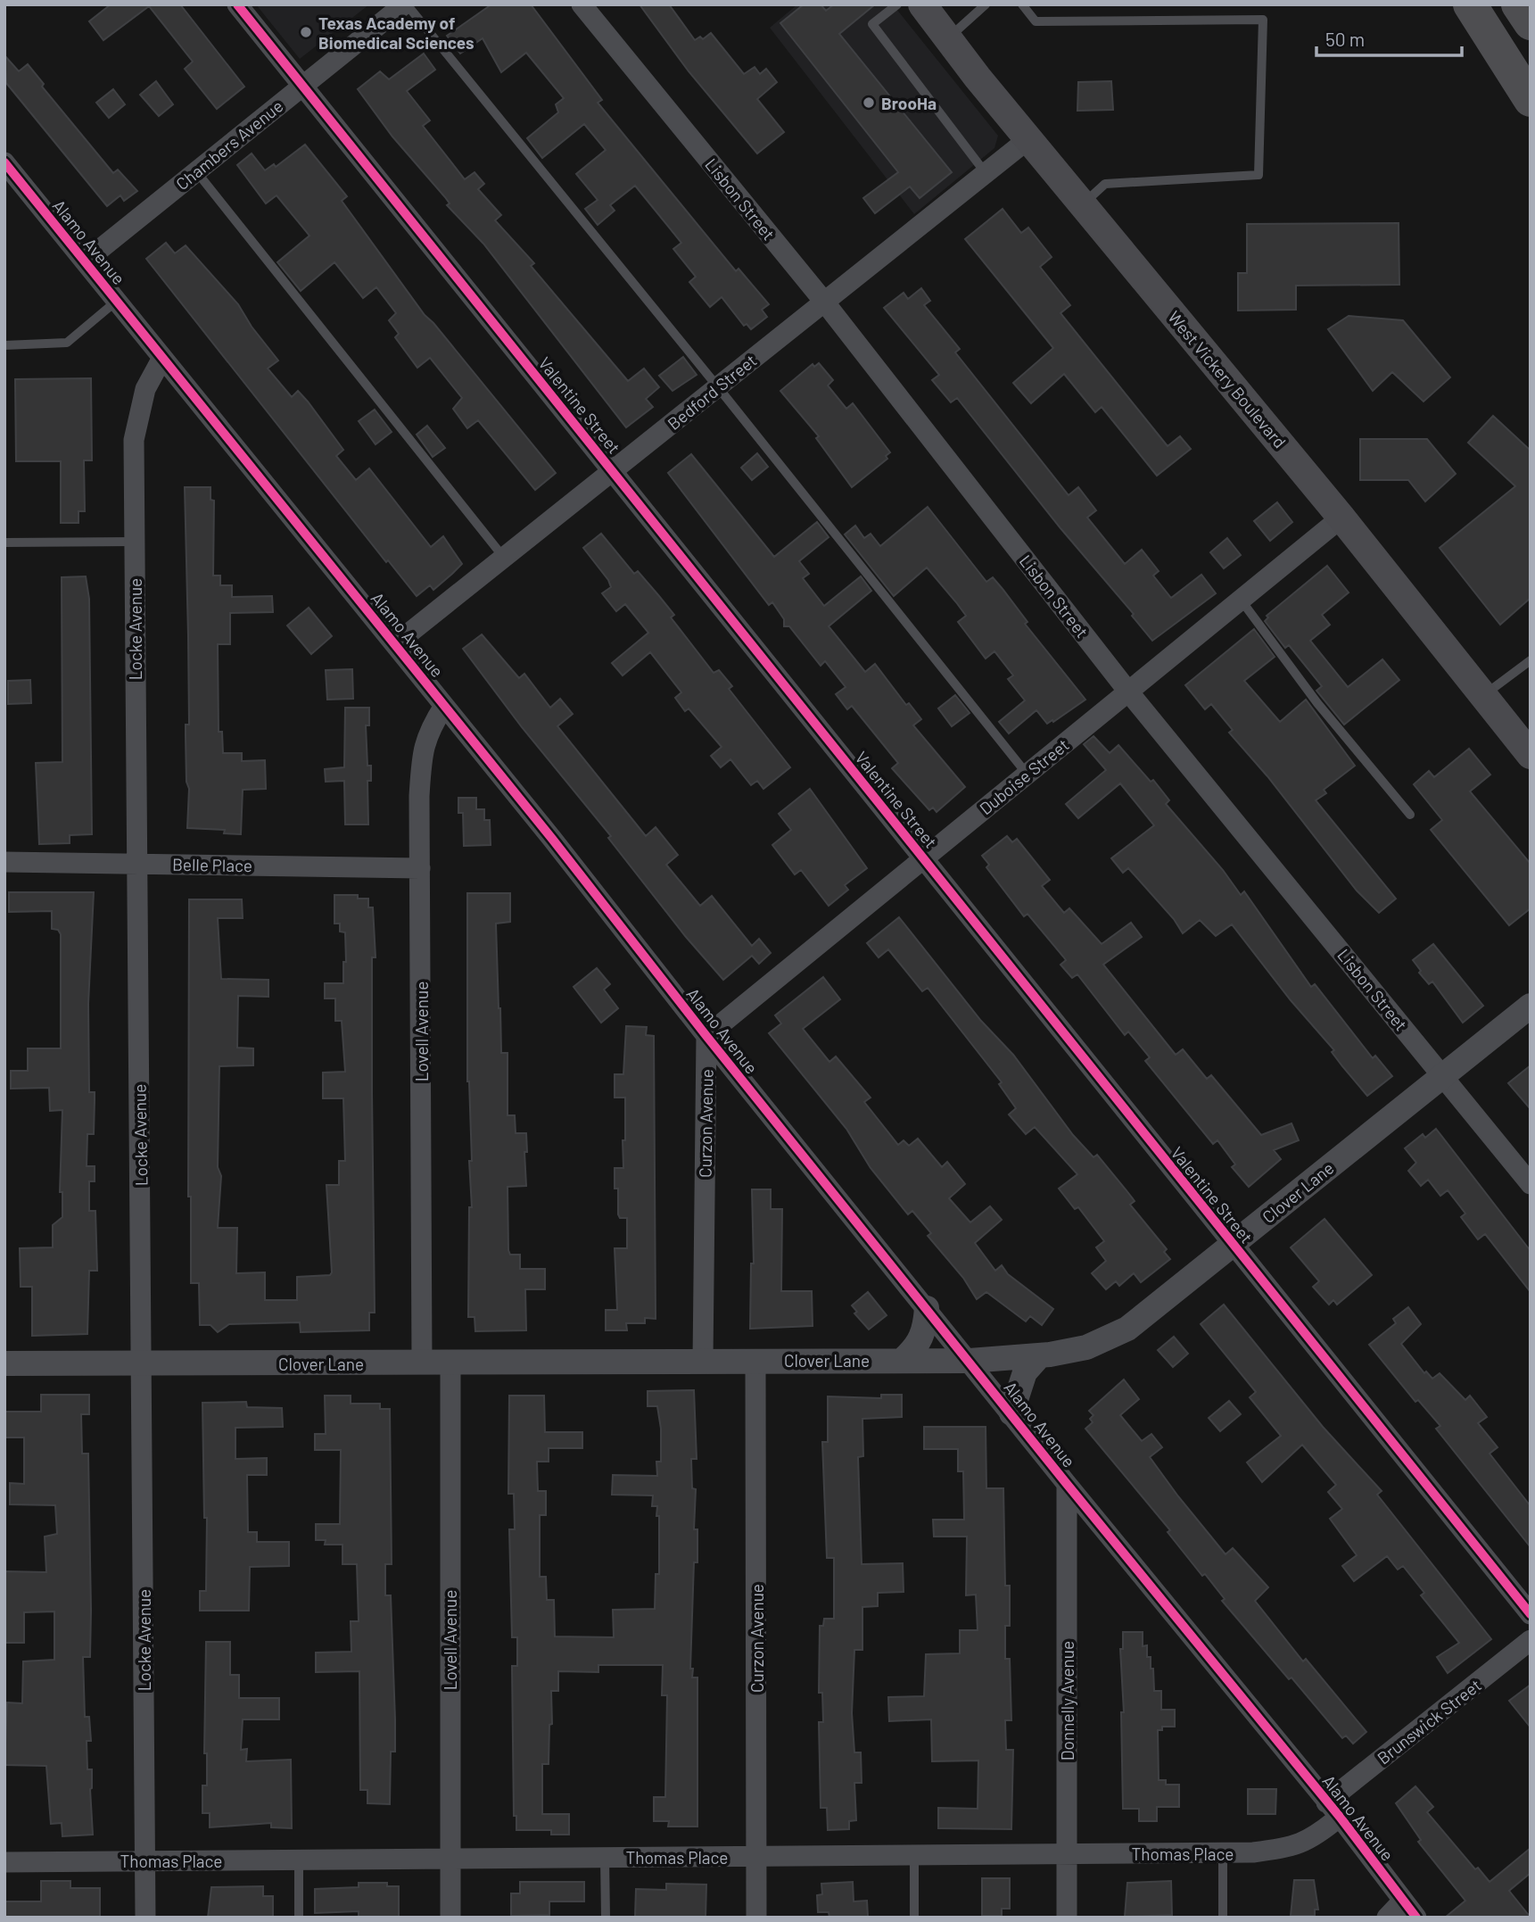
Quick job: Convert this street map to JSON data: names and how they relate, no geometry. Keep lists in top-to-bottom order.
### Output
{
  "streets": {
    "main road": ["West Vickery Boulevard"],
    "street": [
      "Chambers Avenue",
      "Lisbon Street",
      "Alamo Avenue",
      "Bedford Street",
      "Valentine Street",
      "Locke Avenue",
      "Duboise Street",
      "Belle Place",
      "Lovell Avenue",
      "Curzon Avenue",
      "Clover Lane",
      "Donnelly Avenue",
      "Brunswick Street",
      "Thomas Place"
    ]
  },
  "crossings": [
    ["Chambers Avenue", "Alamo Avenue"],
    ["Chambers Avenue", "Valentine Street"],
    ["Lisbon Street", "Bedford Street"],
    ["Lisbon Street", "Duboise Street"],
    ["Lisbon Street", "Clover Lane"],
    ["Alamo Avenue", "Bedford Street"],
    ["Alamo Avenue", "Locke Avenue"],
    ["Alamo Avenue", "Duboise Street"],
    ["Alamo Avenue", "Lovell Avenue"],
    ["Alamo Avenue", "Curzon Avenue"],
    ["Alamo Avenue", "Clover Lane"],
    ["Alamo Avenue", "Donnelly Avenue"],
    ["Alamo Avenue", "Brunswick Street"],
    ["Alamo Avenue", "Thomas Place"],
    ["West Vickery Boulevard", "Bedford Street"],
    ["West Vickery Boulevard", "Duboise Street"],
    ["Bedford Street", "Valentine Street"],
    ["Valentine Street", "Duboise Street"],
    ["Valentine Street", "Clover Lane"],
    ["Locke Avenue", "Belle Place"],
    ["Locke Avenue", "Clover Lane"],
    ["Locke Avenue", "Thomas Place"],
    ["Duboise Street", "Curzon Avenue"],
    ["Belle Place", "Lovell Avenue"],
    ["Lovell Avenue", "Clover Lane"],
    ["Lovell Avenue", "Thomas Place"],
    ["Curzon Avenue", "Clover Lane"],
    ["Curzon Avenue", "Thomas Place"],
    ["Donnelly Avenue", "Thomas Place"],
    ["Brunswick Street", "Thomas Place"]
  ],
  "places": ["Texas Academy of Biomedical Sciences", "BrooHa"],
  "scale_bar": "50 m"
}
